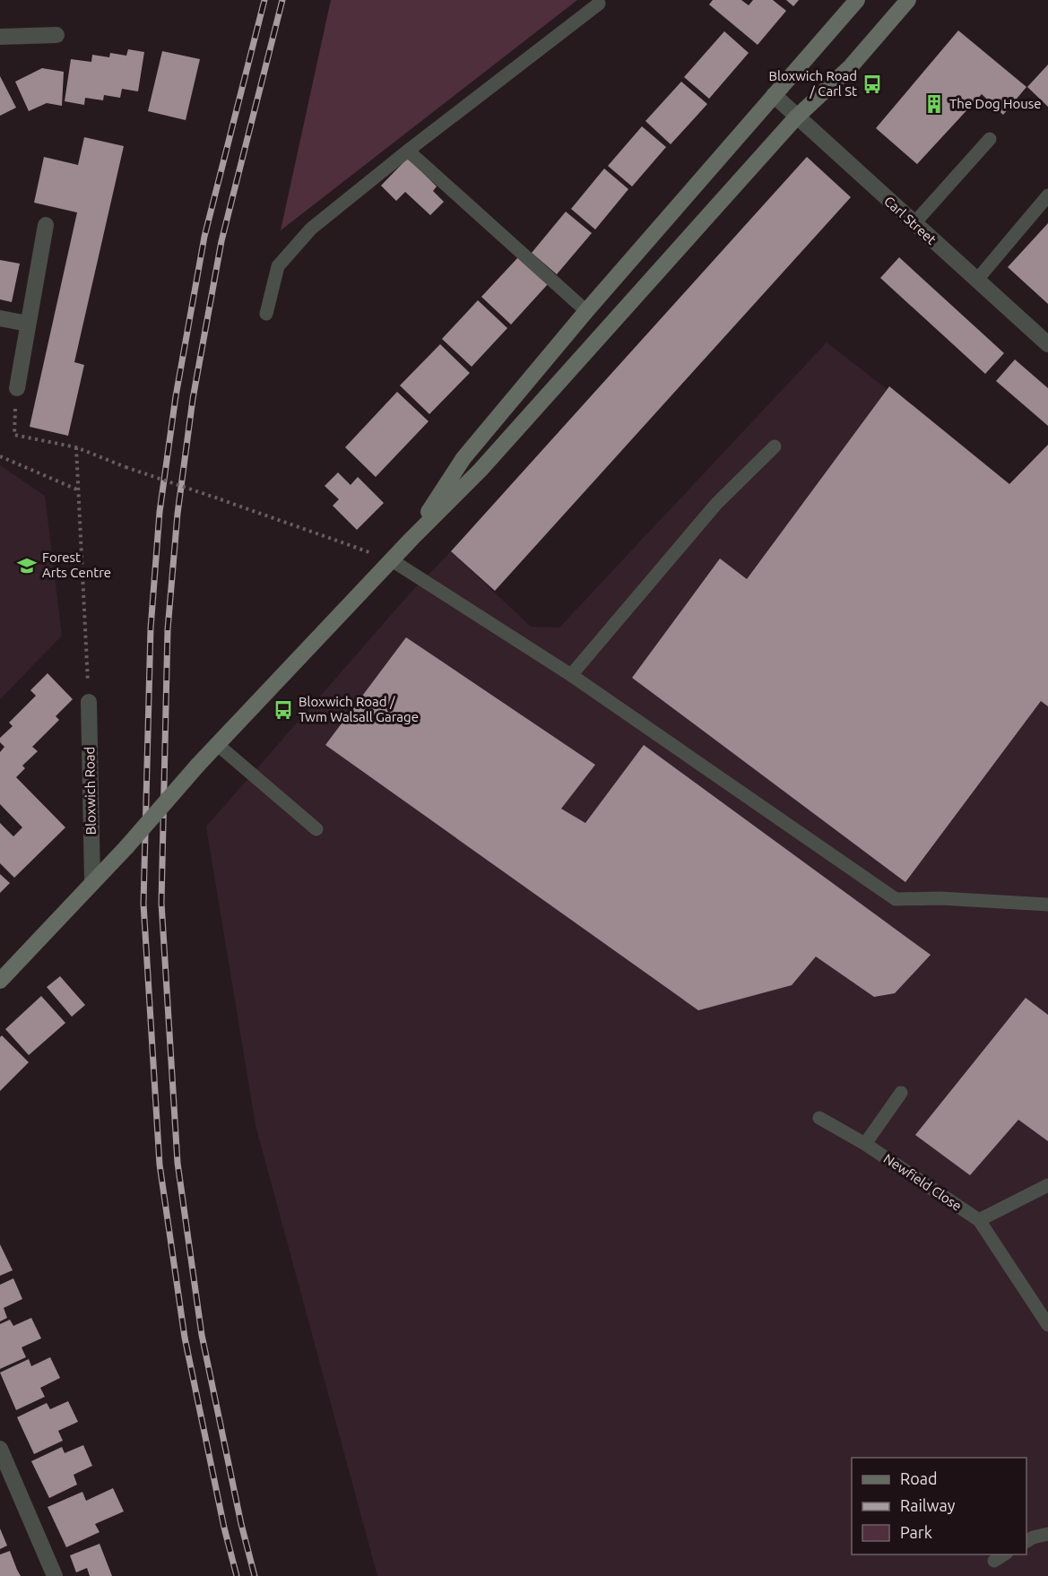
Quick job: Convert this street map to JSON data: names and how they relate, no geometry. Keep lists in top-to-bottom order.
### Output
{
  "streets": {
    "street": ["Carl Street", "Bloxwich Road"],
    "lane": ["Newfield Close"]
  },
  "places": {
    "bus stop": ["Bloxwich Road / Carl St", "Bloxwich Road / Twm Walsall Garage"],
    "building": ["The Dog House"],
    "school or university": ["Forest Arts Centre"]
  },
  "legend": ["Road", "Railway", "Park"]
}
